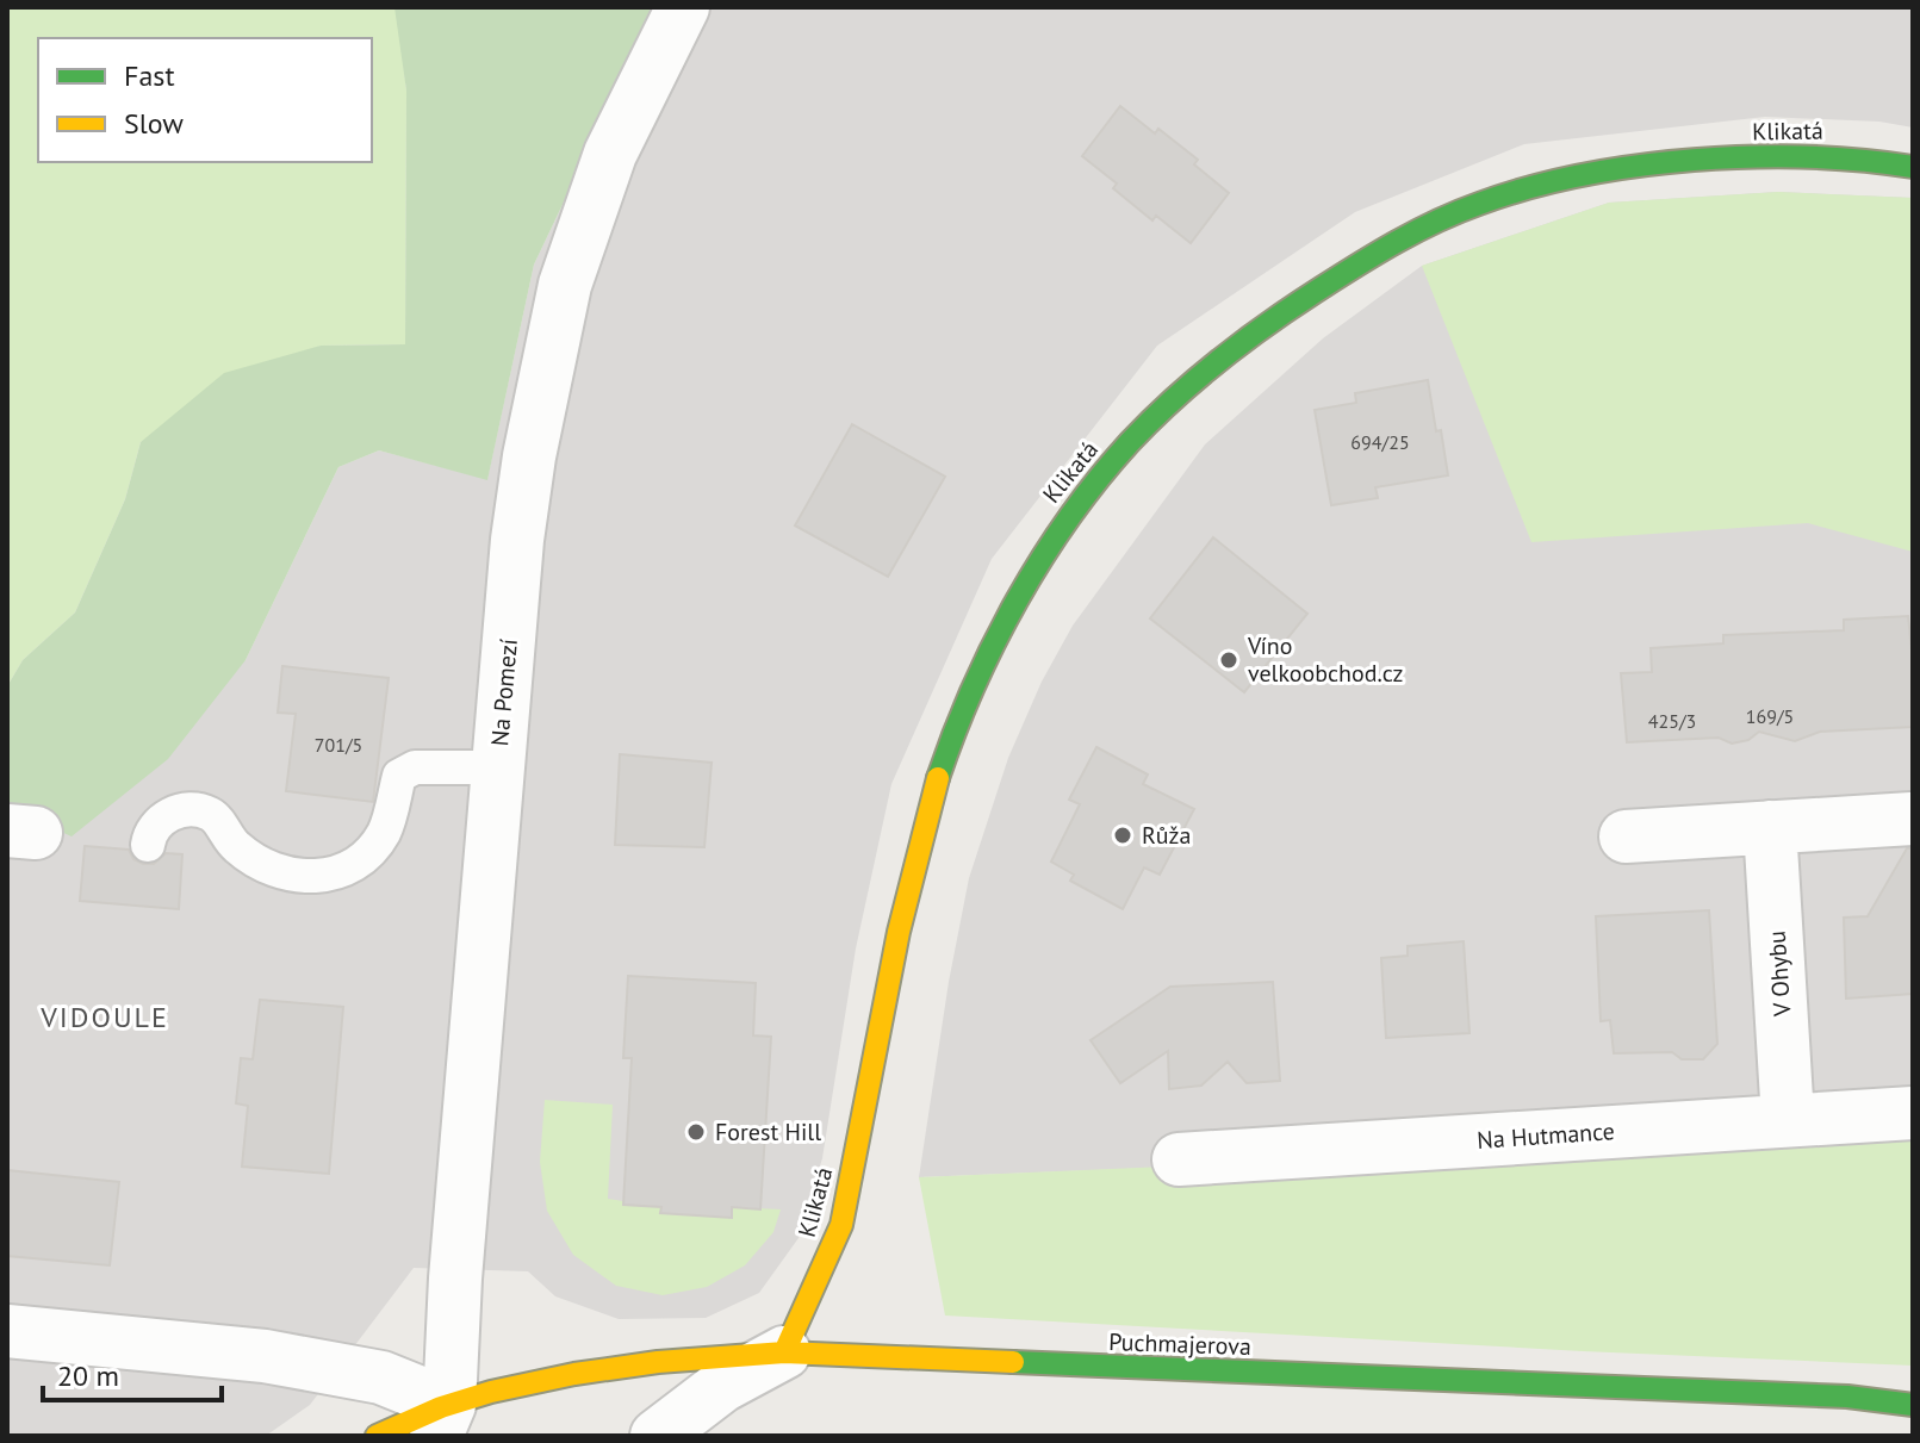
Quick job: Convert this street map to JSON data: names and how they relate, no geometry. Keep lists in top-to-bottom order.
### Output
{
  "streets": {
    "street": [
      "Klikatá",
      "Na Pomezí",
      "V Ohybu",
      "Na Hutmance",
      "Puchmajerova"
    ]
  },
  "crossings": [
    ["Klikatá", "Puchmajerova"],
    ["Na Pomezí", "Puchmajerova"],
    ["V Ohybu", "Na Hutmance"]
  ],
  "districts": ["VIDOULE"],
  "places": ["Víno velkoobchod.cz", "Růža", "Forest Hill"],
  "house_numbers": [
    "694/25",
    "169/5",
    "425/3",
    "701/5"
  ],
  "legend": ["Fast", "Slow"],
  "scale_bar": "20 m"
}
